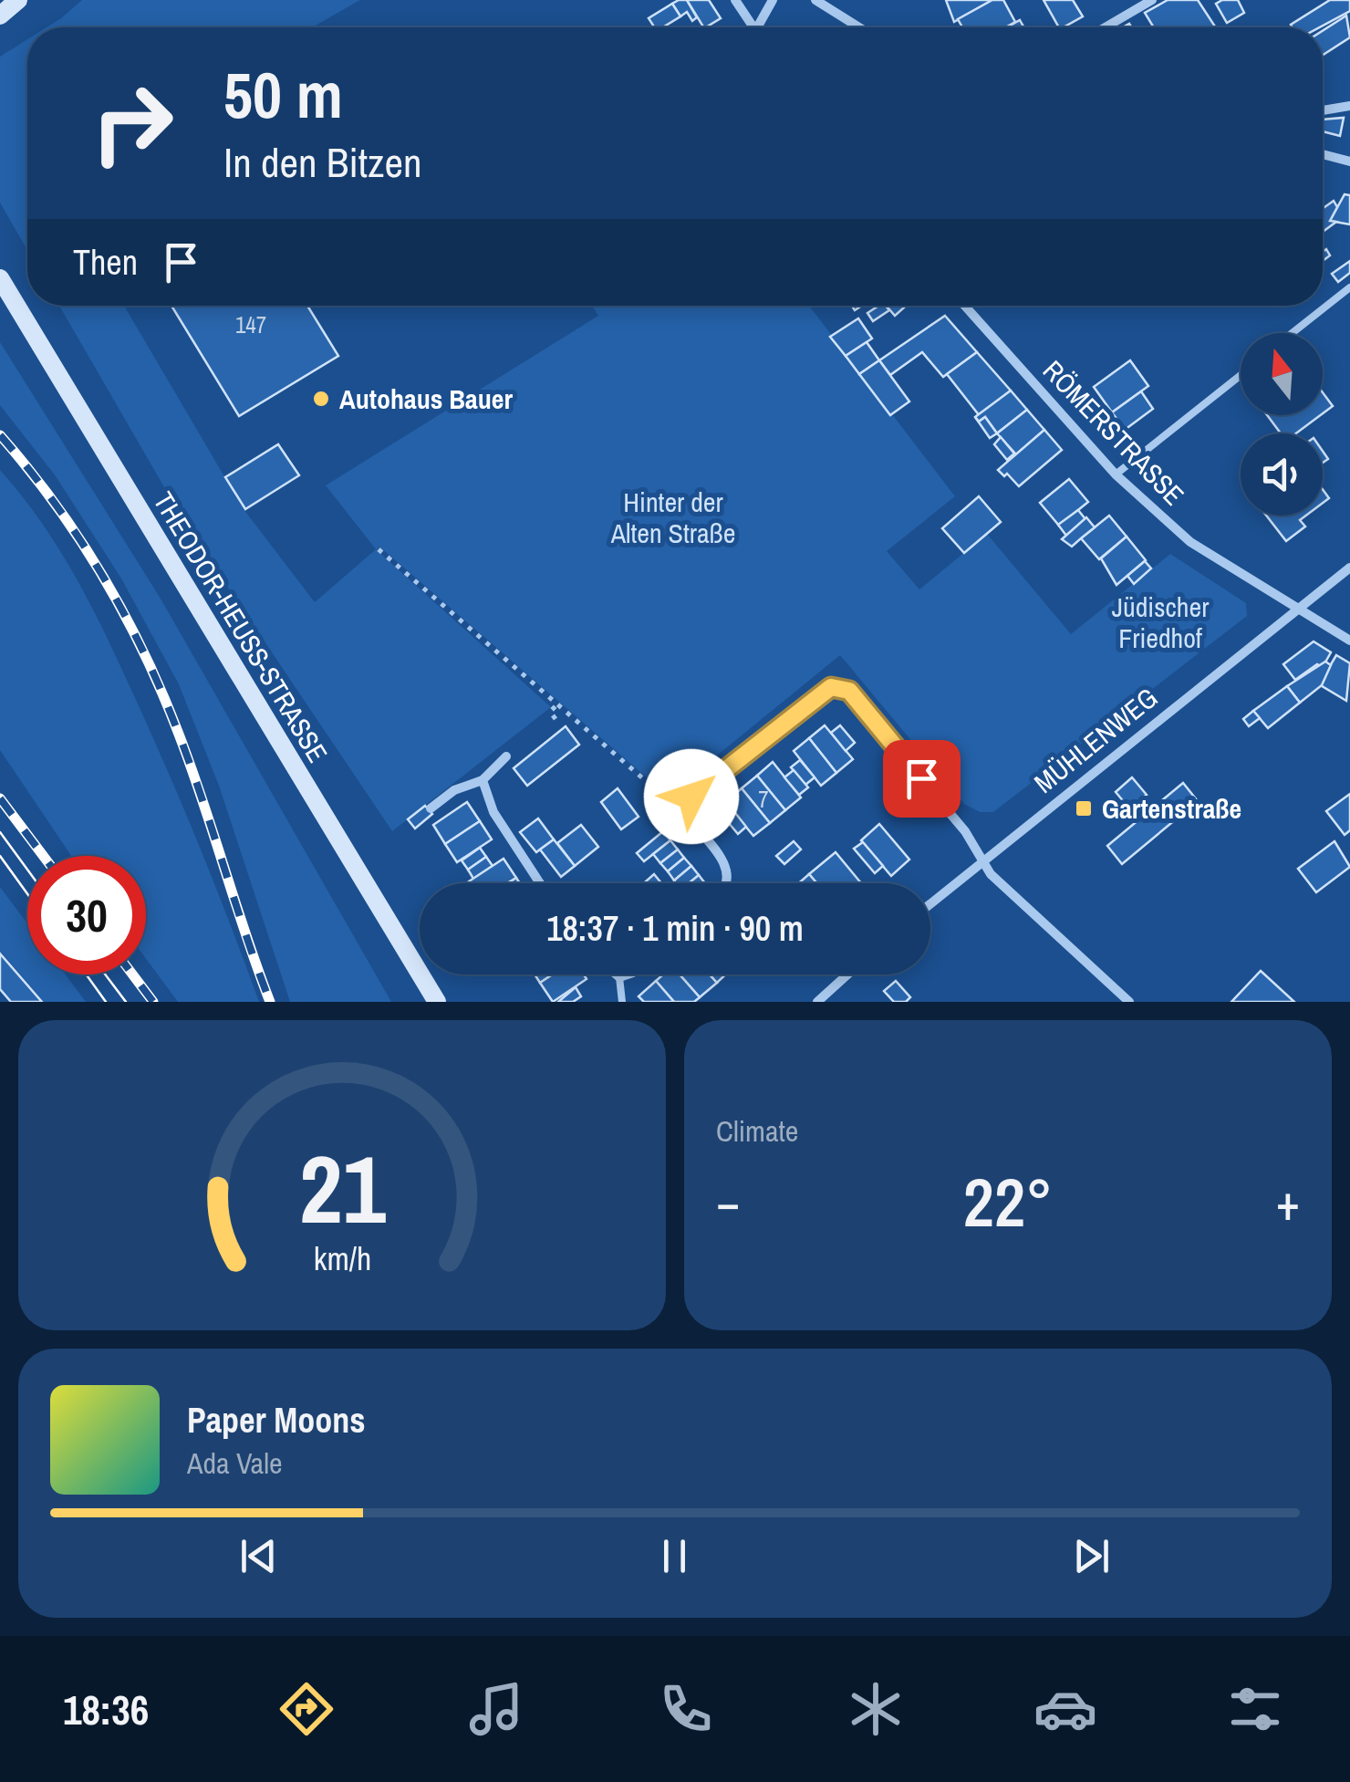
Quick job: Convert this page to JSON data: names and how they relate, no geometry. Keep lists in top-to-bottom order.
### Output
{
  "streets": {
    "main road": ["THEODOR-HEUSS-STRASSE"],
    "street": ["RÖMERSTRASSE", "MÜHLENWEG"]
  },
  "crossings": [
    ["RÖMERSTRASSE", "MÜHLENWEG"]
  ],
  "parks": ["Hinter der Alten Straße", "Jüdischer Friedhof"],
  "places": {
    "other": ["Autohaus Bauer"],
    "transit": ["Gartenstraße"]
  },
  "house_numbers": ["147", "7"],
  "north": "top",
  "page": {
    "turn": ["50 m", "In den Bitzen"],
    "then": "Then",
    "limit": "30",
    "trip": "18:37 · 1 min · 90 m",
    "tile": "Climate",
    "heat": ["−", "22°", "+"],
    "song": ["Paper Moons", "Ada Vale"],
    "tabs": "18:36",
    "gauge": ["21", "km/h"]
  }
}
